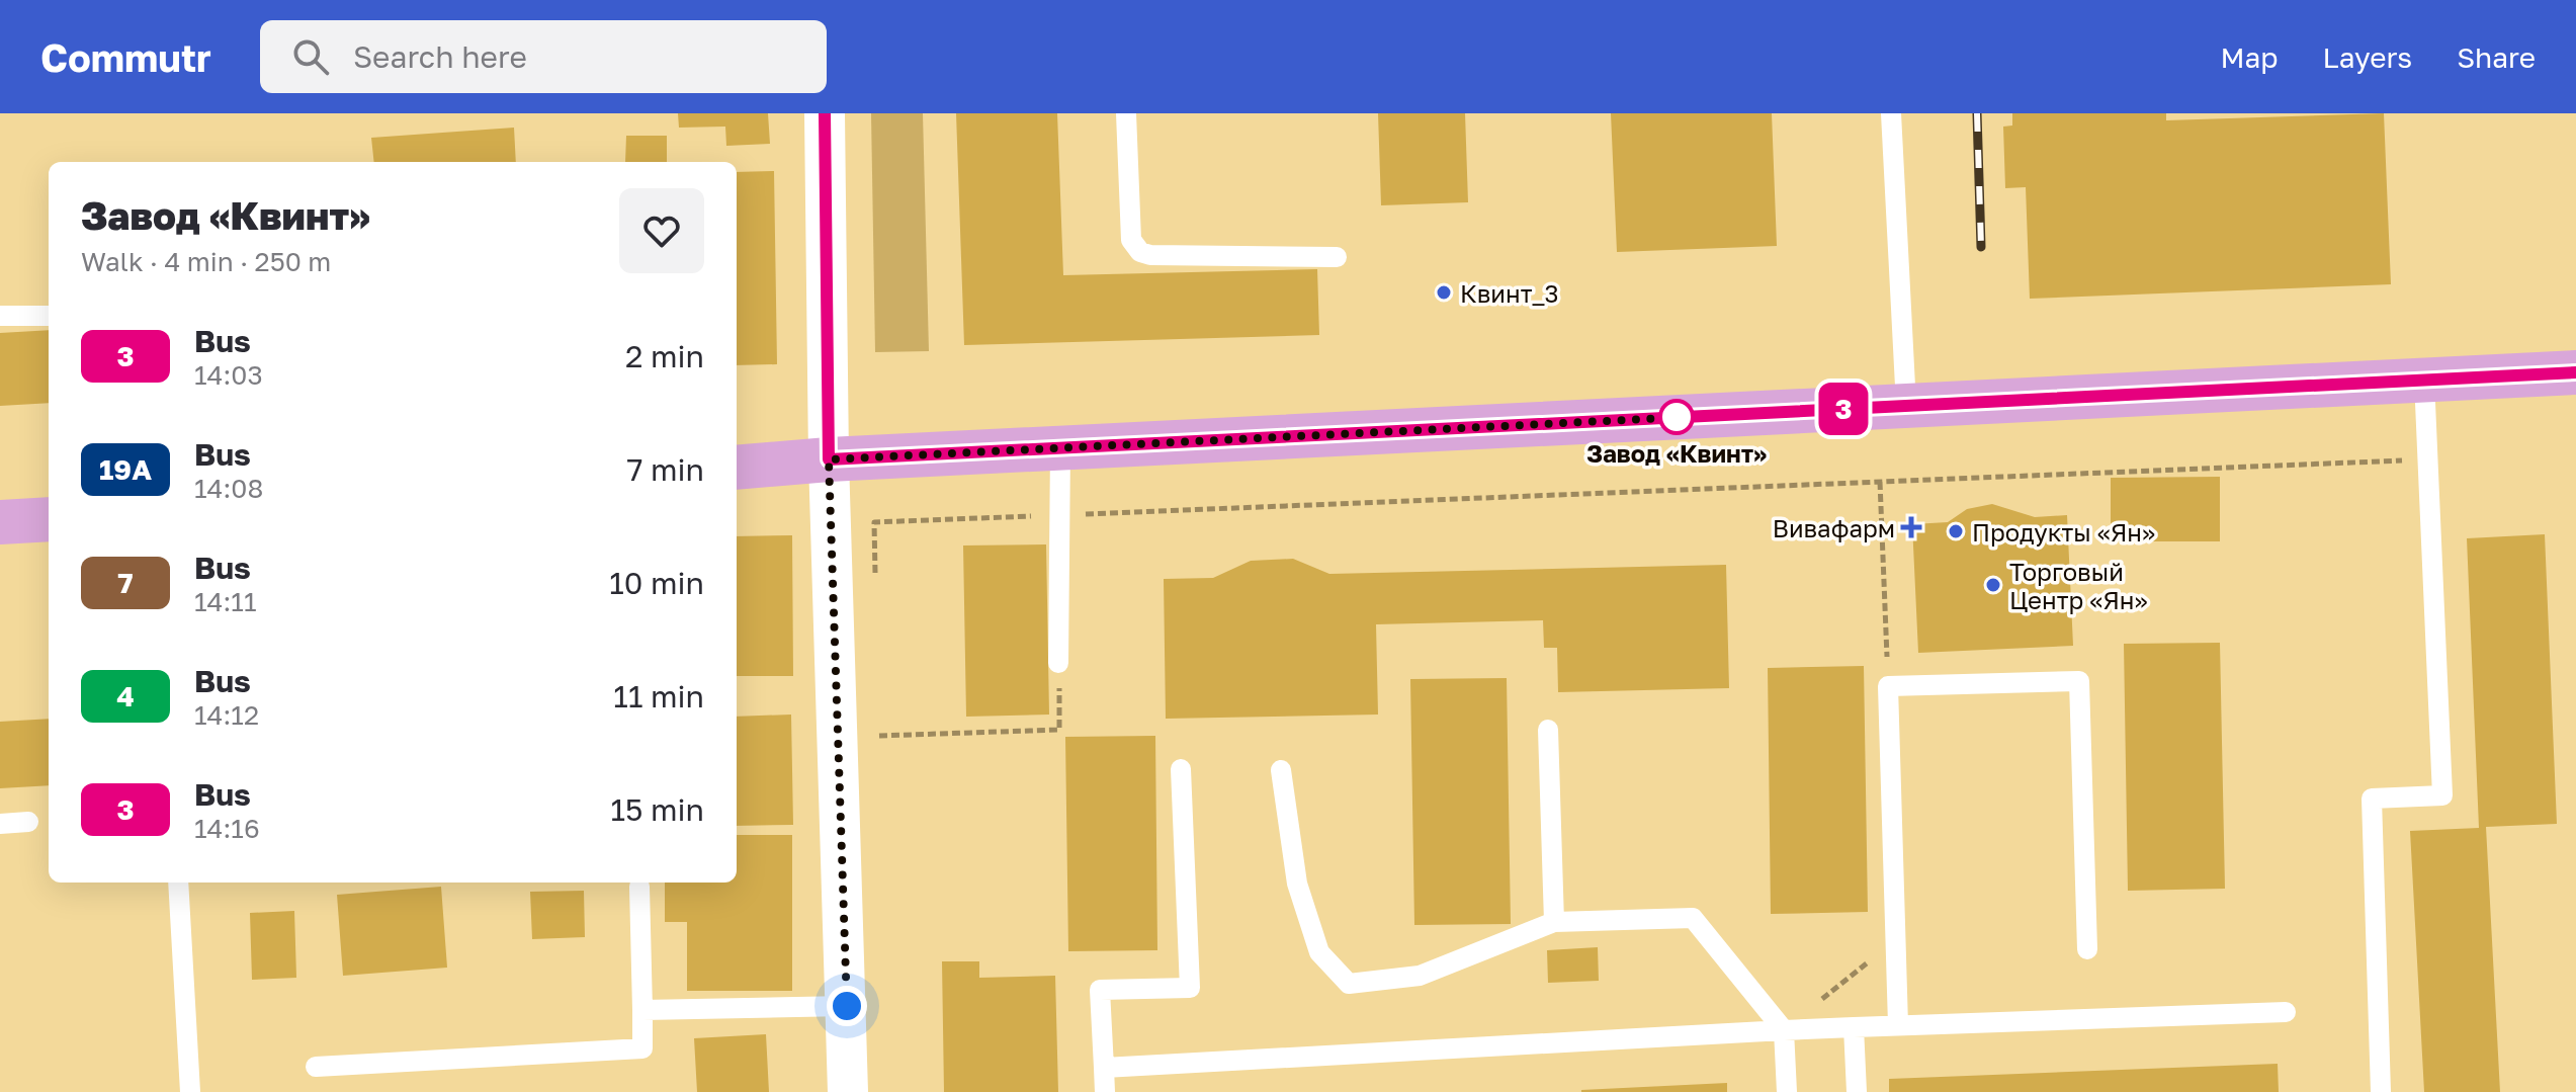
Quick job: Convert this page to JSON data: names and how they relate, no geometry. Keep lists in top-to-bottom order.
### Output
{
  "places": {
    "other": [
      "Квинт_3",
      "Завод «Квинт»",
      "Продукты «Ян»",
      "Торговый Центр «Ян»"
    ],
    "health": ["Вивафарм"]
  },
  "lines": ["bus line 3"],
  "page": {
    "header": "Commutr",
    "search": "Search here",
    "nav": ["Map", "Layers", "Share"],
    "on_map": "3",
    "heading": ["Завод «Квинт»", "Walk · 4 min · 250 m"],
    "list": [
      {
        "mark": "3",
        "name": "Bus",
        "note": "14:03",
        "value": "2 min"
      },
      {
        "mark": "19А",
        "name": "Bus",
        "note": "14:08",
        "value": "7 min"
      },
      {
        "mark": "7",
        "name": "Bus",
        "note": "14:11",
        "value": "10 min"
      },
      {
        "mark": "4",
        "name": "Bus",
        "note": "14:12",
        "value": "11 min"
      },
      {
        "mark": "3",
        "name": "Bus",
        "note": "14:16",
        "value": "15 min"
      }
    ]
  }
}
